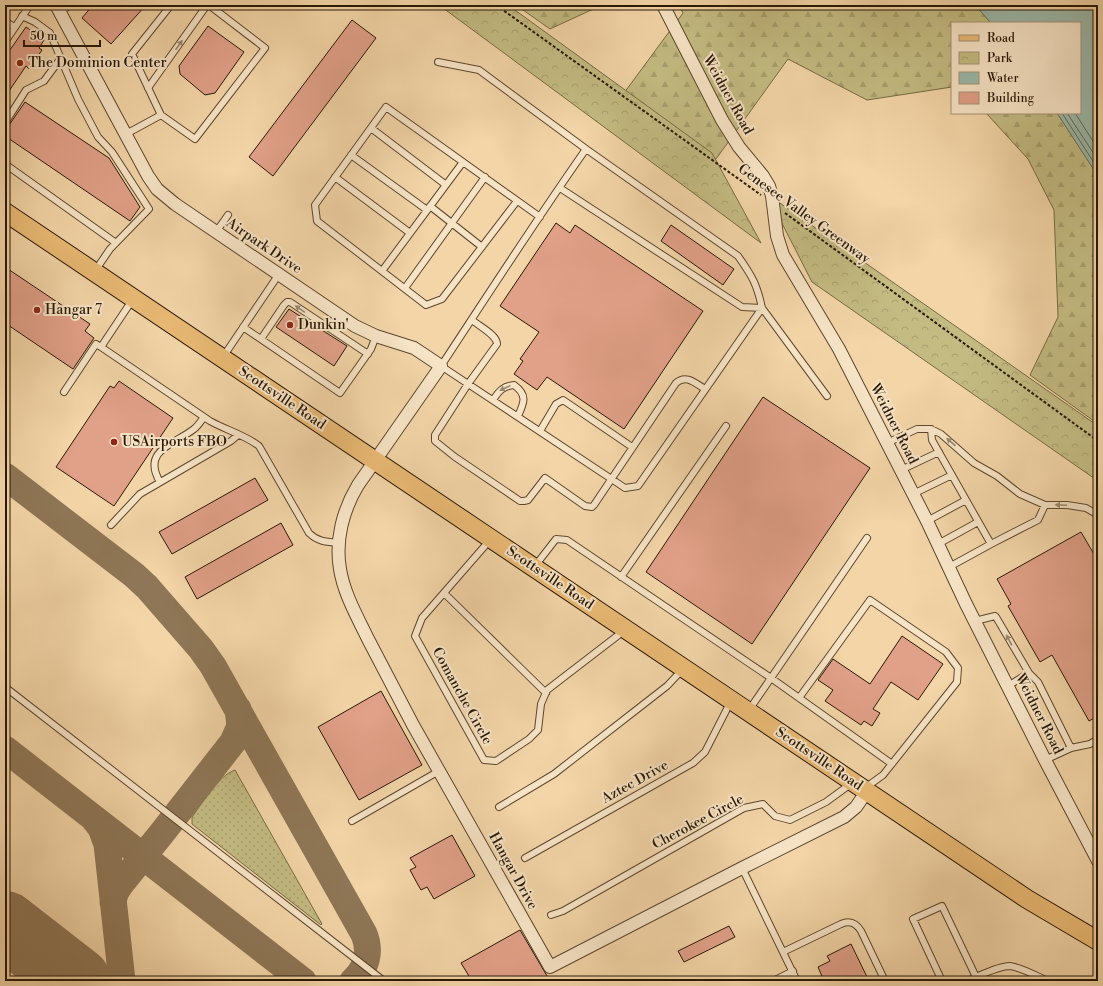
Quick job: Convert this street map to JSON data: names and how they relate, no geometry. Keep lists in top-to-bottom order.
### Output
{
  "streets": {
    "main road": ["Scottsville Road"],
    "street": ["Weidner Road", "Airpark Drive", "Hangar Drive"],
    "lane": ["Comanche Circle", "Aztec Drive", "Cherokee Circle"],
    "path": ["Genesee Valley Greenway"]
  },
  "crossings": [
    ["Weidner Road", "Genesee Valley Greenway"],
    ["Scottsville Road", "Comanche Circle"],
    ["Scottsville Road", "Aztec Drive"],
    ["Scottsville Road", "Cherokee Circle"],
    ["Scottsville Road", "Hangar Drive"],
    ["Cherokee Circle", "Hangar Drive"]
  ],
  "places": [
    "The Dominion Center",
    "Hangar 7",
    "Dunkin'",
    "USAirports FBO"
  ],
  "legend": [
    "Road",
    "Park",
    "Water",
    "Building"
  ],
  "scale_bar": "50 m"
}
